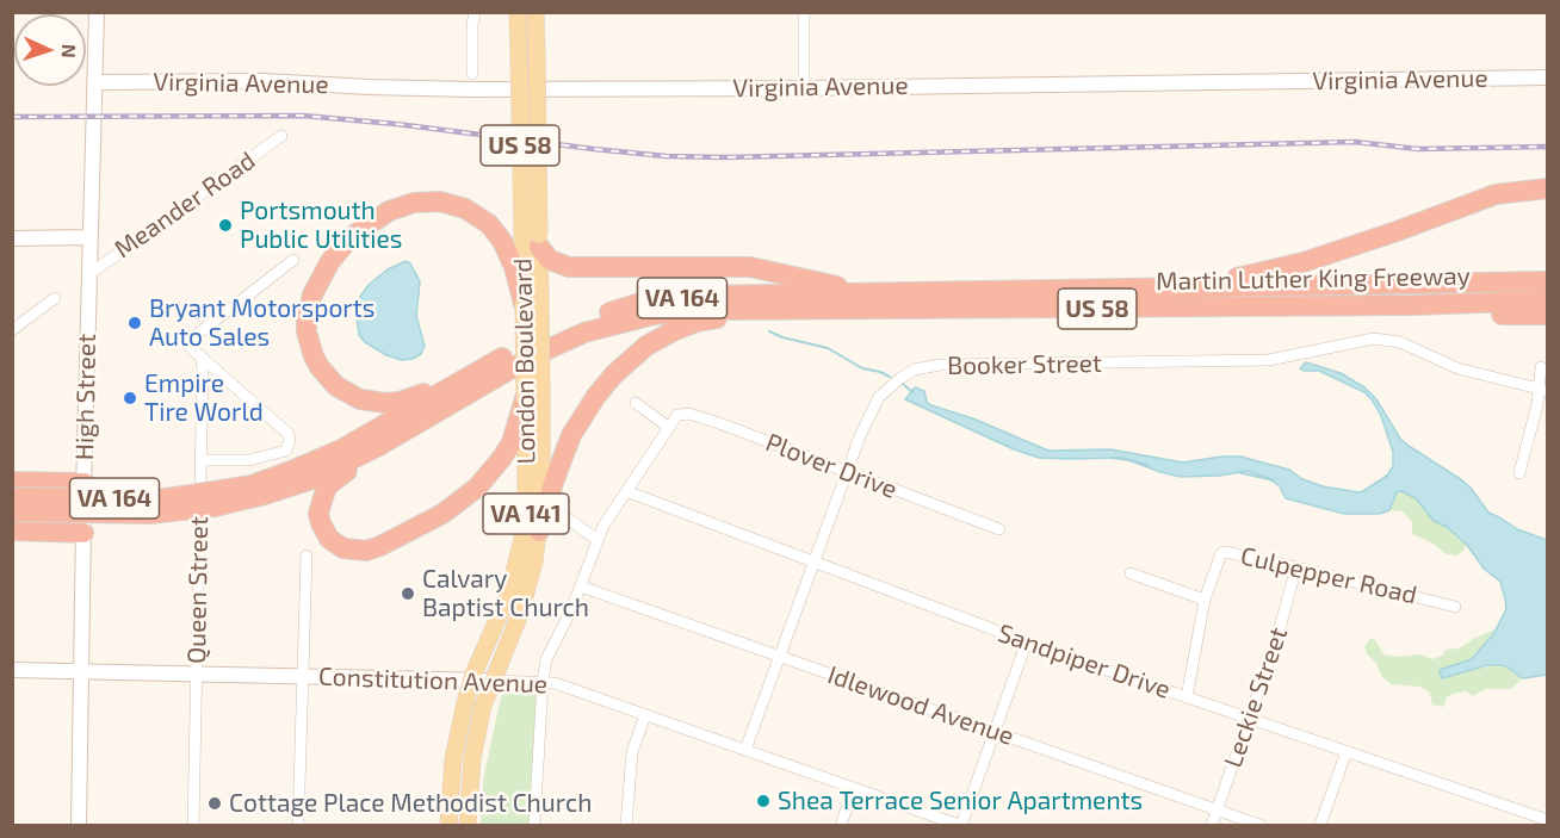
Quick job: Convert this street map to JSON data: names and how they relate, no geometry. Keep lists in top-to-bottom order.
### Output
{
  "streets": {
    "highway": ["US 58", "Martin Luther King Freeway", "VA 164"],
    "main road": ["London Boulevard", "VA 141"],
    "street": [
      "Virginia Avenue",
      "Meander Road",
      "Booker Street",
      "High Street",
      "Plover Drive",
      "Culpepper Road",
      "Queen Street",
      "Sandpiper Drive",
      "Constitution Avenue",
      "Leckie Street",
      "Idlewood Avenue"
    ]
  },
  "crossings": [
    ["Virginia Avenue", "High Street"],
    ["US 58", "Martin Luther King Freeway"],
    ["US 58", "VA 164"],
    ["US 58", "London Boulevard"],
    ["Meander Road", "High Street"],
    ["Martin Luther King Freeway", "VA 164"],
    ["London Boulevard", "Constitution Avenue"],
    ["Booker Street", "Plover Drive"],
    ["Booker Street", "Sandpiper Drive"],
    ["Booker Street", "Constitution Avenue"],
    ["Booker Street", "Idlewood Avenue"],
    ["High Street", "Constitution Avenue"],
    ["Culpepper Road", "Sandpiper Drive"],
    ["Culpepper Road", "Leckie Street"],
    ["Queen Street", "Constitution Avenue"],
    ["Sandpiper Drive", "Leckie Street"],
    ["Leckie Street", "Idlewood Avenue"]
  ],
  "places": [
    "Portsmouth Public Utilities",
    "Bryant Motorsports Auto Sales",
    "Empire Tire World",
    "Calvary Baptist Church",
    "Shea Terrace Senior Apartments",
    "Cottage Place Methodist Church"
  ],
  "north": "right"
}
